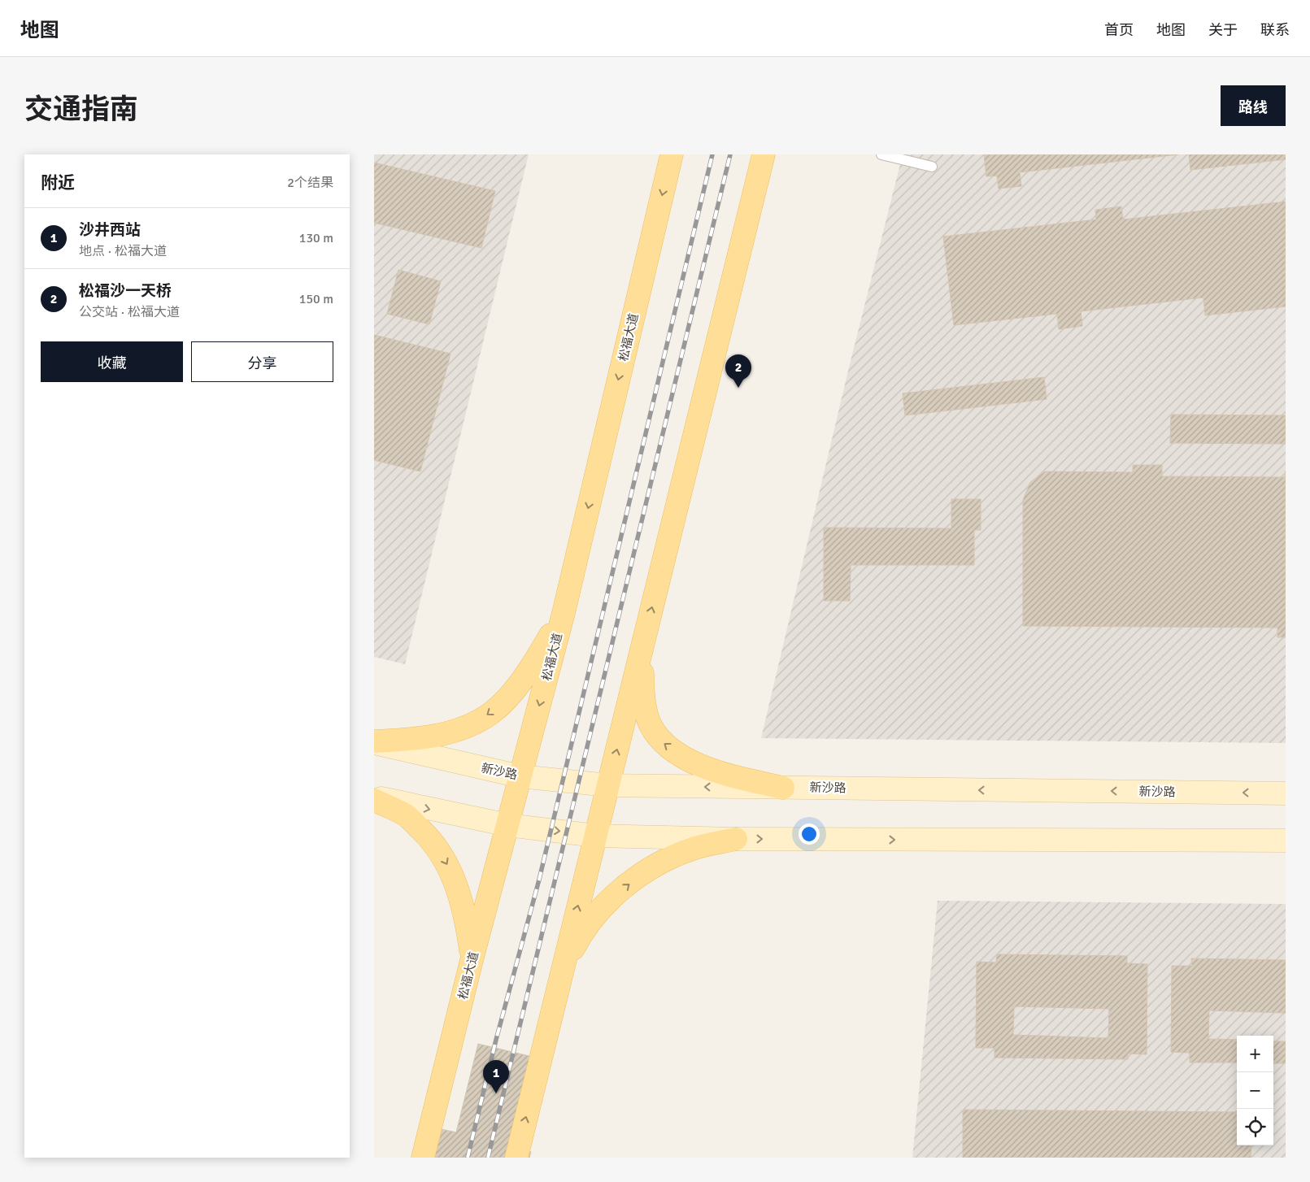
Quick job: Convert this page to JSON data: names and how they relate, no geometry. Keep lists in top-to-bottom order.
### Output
{
  "streets": {
    "main road": ["松福大道", "新沙路"]
  },
  "crossings": [
    ["松福大道", "新沙路"]
  ],
  "page": {
    "header": "地图",
    "nav": [
      "首页",
      "地图",
      "关于",
      "联系"
    ],
    "title": "交通指南",
    "buttons": [
      "路线",
      ["收藏", "分享"]
    ],
    "heading": ["附近", "2个结果"],
    "list": [
      {
        "mark": "1",
        "name": "沙井西站",
        "note": "地点 · 松福大道",
        "value": "130 m"
      },
      {
        "mark": "2",
        "name": "松福沙一天桥",
        "note": "公交站 · 松福大道",
        "value": "150 m"
      }
    ],
    "pins": ["2", "1"],
    "map_buttons": ["+", "−"]
  }
}
